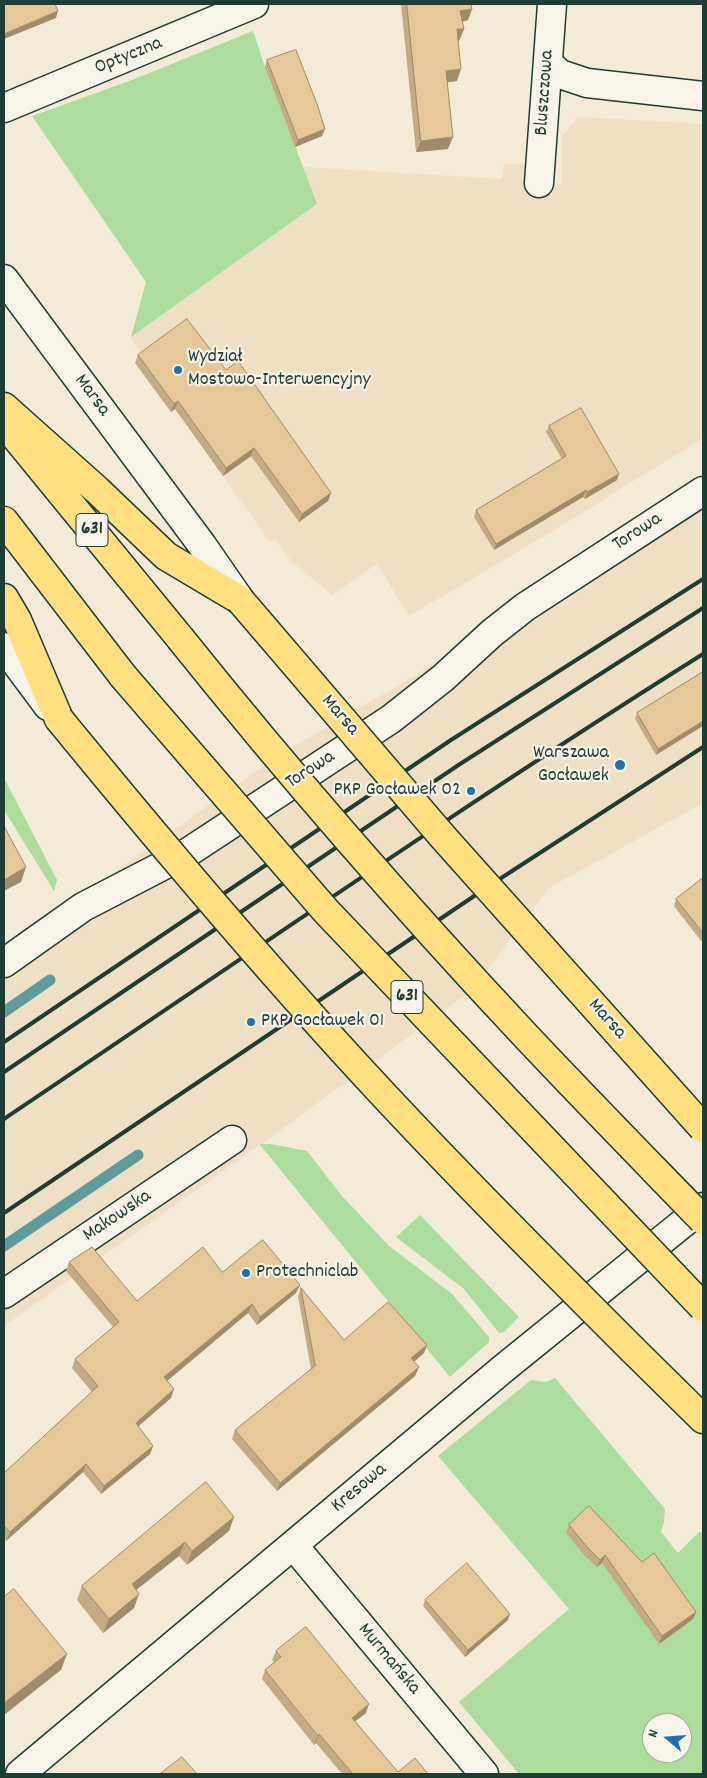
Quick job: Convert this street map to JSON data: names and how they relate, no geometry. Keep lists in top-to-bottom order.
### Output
{
  "streets": {
    "main road": ["Marsa", "631"],
    "street": [
      "Optyczna",
      "Bluszczowa",
      "Torowa",
      "Makowska",
      "Kresowa",
      "Murmańska"
    ]
  },
  "crossings": [
    ["Kresowa", "Murmańska"]
  ],
  "places": [
    "Wydział Mostowo-Interwencyjny",
    "Warszawa Gocławek",
    "PKP Gocławek 02",
    "PKP Gocławek 01",
    "Protechniclab"
  ],
  "north": "left"
}
